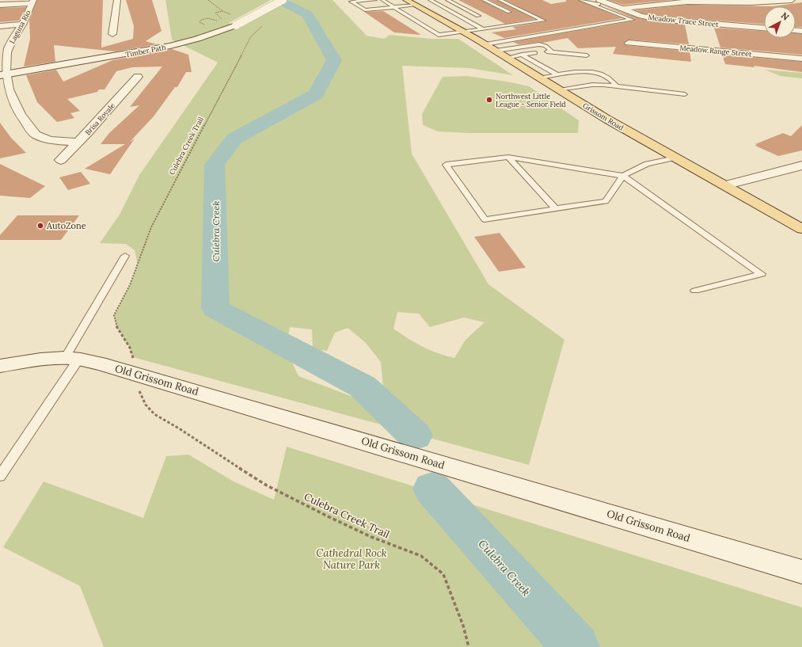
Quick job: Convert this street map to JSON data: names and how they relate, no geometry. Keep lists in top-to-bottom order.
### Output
{
  "streets": {
    "main road": ["Grissom Road"],
    "street": [
      "Meadow Trace Street",
      "Laguna Rio",
      "Timber Path",
      "Meadow Range Street",
      "Brisa Royale",
      "Old Grissom Road"
    ],
    "path": ["Culebra Creek Trail"]
  },
  "crossings": [
    ["Laguna Rio", "Timber Path"],
    ["Laguna Rio", "Brisa Royale"]
  ],
  "water": ["Culebra Creek"],
  "parks": ["Cathedral Rock Nature Park"],
  "places": ["Northwest Little League - Senior Field", "AutoZone"],
  "north": "top right"
}
